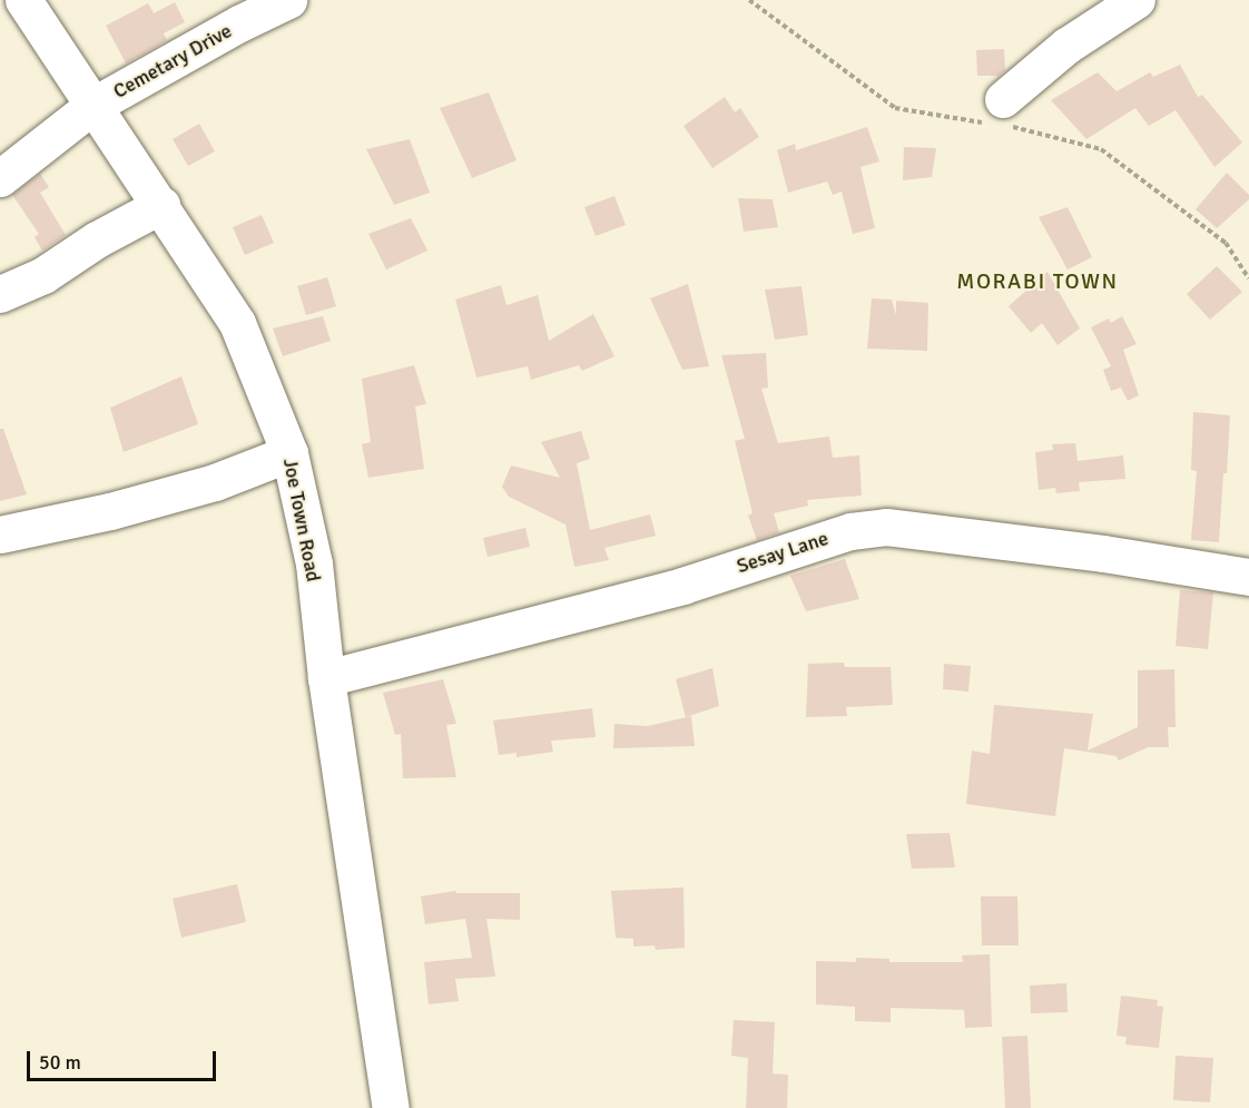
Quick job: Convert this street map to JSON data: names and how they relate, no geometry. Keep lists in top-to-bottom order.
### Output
{
  "streets": {
    "street": ["Cemetary Drive", "Joe Town Road", "Sesay Lane"]
  },
  "crossings": [
    ["Cemetary Drive", "Joe Town Road"],
    ["Joe Town Road", "Sesay Lane"]
  ],
  "districts": ["MORABI TOWN"],
  "scale_bar": "50 m"
}
